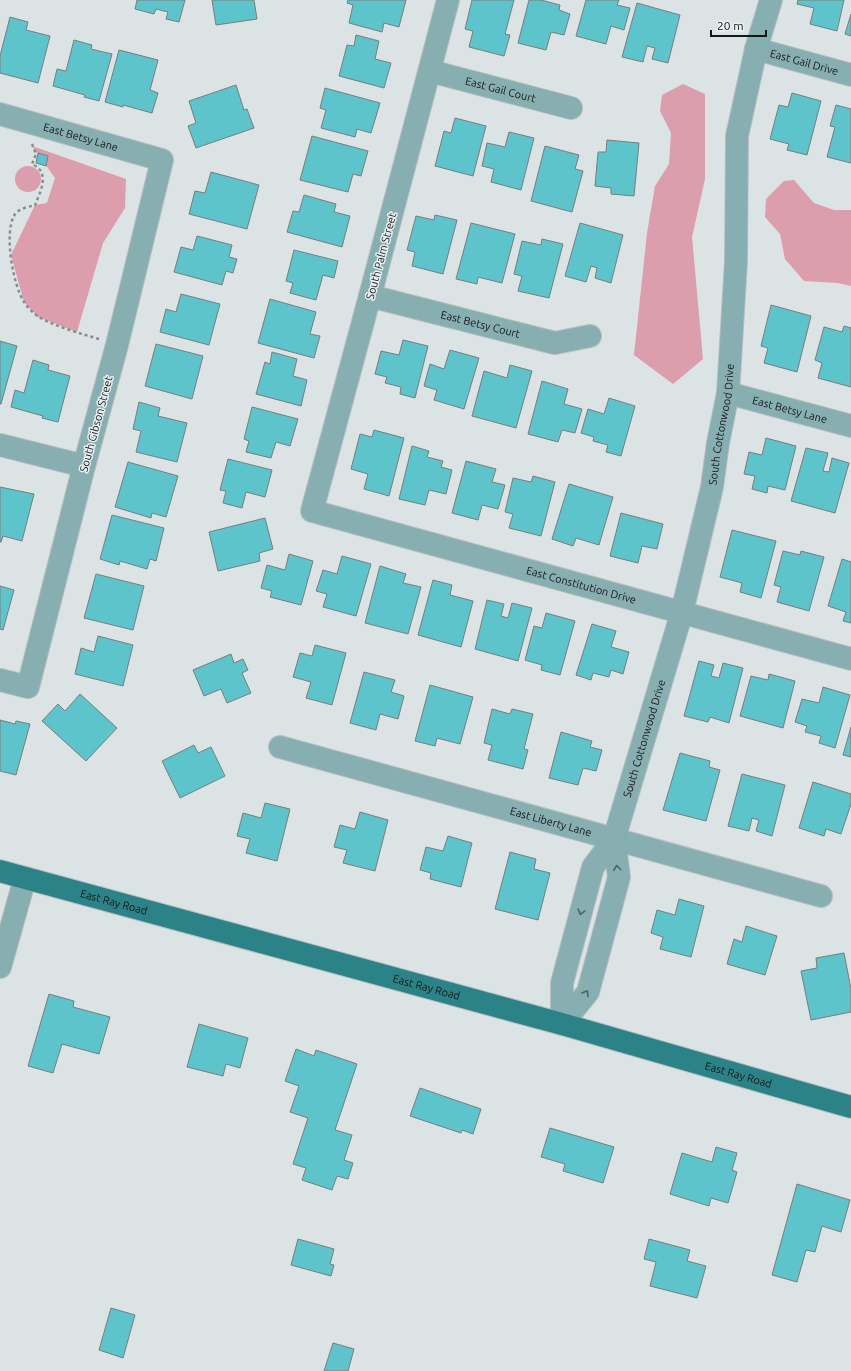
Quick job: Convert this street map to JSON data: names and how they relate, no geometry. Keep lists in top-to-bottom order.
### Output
{
  "streets": {
    "main road": ["East Ray Road"],
    "street": [
      "East Gail Drive",
      "East Gail Court",
      "East Betsy Lane",
      "South Palm Street",
      "East Betsy Court",
      "South Gibson Street",
      "South Cottonwood Drive",
      "East Constitution Drive",
      "East Liberty Lane"
    ]
  },
  "crossings": [
    ["East Gail Drive", "South Cottonwood Drive"],
    ["East Gail Court", "South Palm Street"],
    ["East Betsy Lane", "South Gibson Street"],
    ["East Betsy Lane", "South Cottonwood Drive"],
    ["South Palm Street", "East Betsy Court"],
    ["South Palm Street", "East Constitution Drive"],
    ["South Cottonwood Drive", "East Constitution Drive"],
    ["South Cottonwood Drive", "East Liberty Lane"],
    ["South Cottonwood Drive", "East Ray Road"]
  ],
  "scale_bar": "20 m"
}
